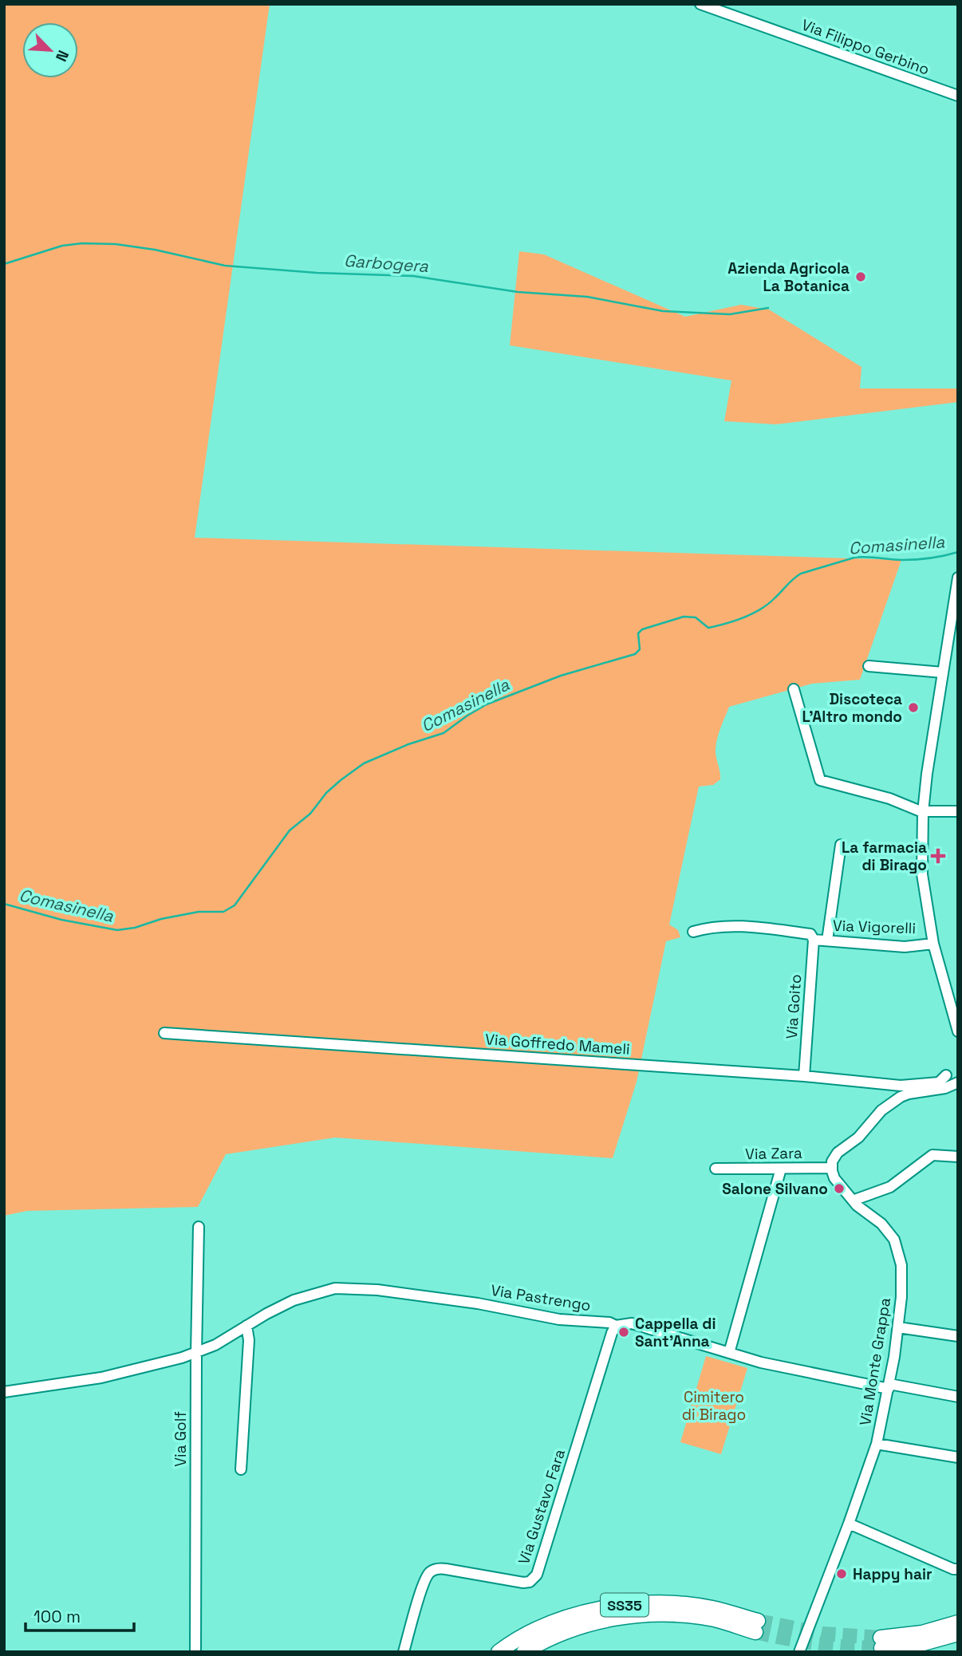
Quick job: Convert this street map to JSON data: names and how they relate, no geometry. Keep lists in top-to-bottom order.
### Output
{
  "streets": {
    "highway": ["SS35"],
    "street": [
      "Via Filippo Gerbino",
      "Via Vigorelli",
      "Via Goito",
      "Via Goffredo Mameli",
      "Via Zara",
      "Via Pastrengo",
      "Via Monte Grappa",
      "Via Golf",
      "Via Gustavo Fara"
    ]
  },
  "crossings": [
    ["Via Vigorelli", "Via Goito"],
    ["Via Goito", "Via Goffredo Mameli"],
    ["Via Pastrengo", "Via Monte Grappa"],
    ["Via Pastrengo", "Via Golf"],
    ["Via Pastrengo", "Via Gustavo Fara"]
  ],
  "water": ["Garbogera", "Comasinella"],
  "parks": ["Cimitero di Birago"],
  "places": {
    "other": [
      "Azienda Agricola La Botanica",
      "Discoteca L'Altro mondo",
      "Salone Silvano",
      "Cappella di Sant'Anna",
      "Happy hair"
    ],
    "health": ["La farmacia di Birago"]
  },
  "scale_bar": "100 m",
  "north": "bottom right"
}
